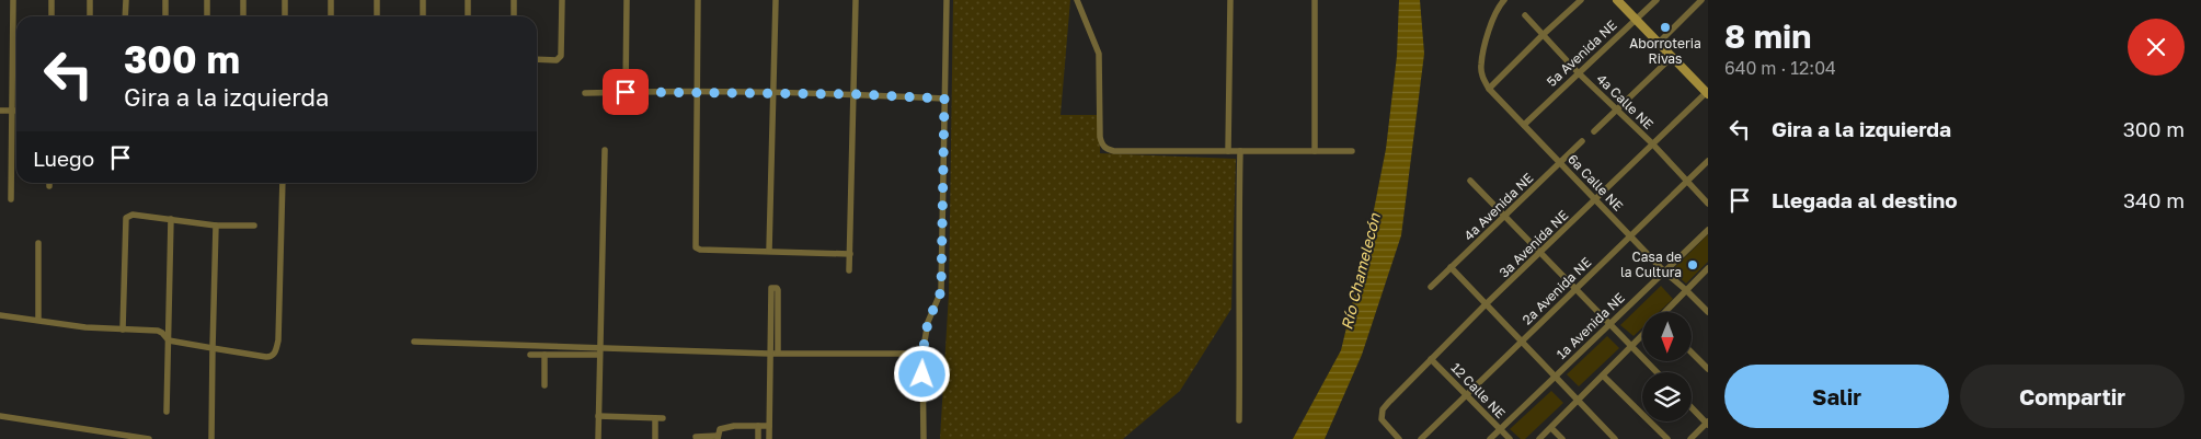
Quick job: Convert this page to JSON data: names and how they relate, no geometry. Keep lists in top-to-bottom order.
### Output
{
  "streets": {
    "street": [
      "5a Avenida NE",
      "4a Calle NE",
      "6a Calle NE",
      "4a Avenida NE",
      "3a Avenida NE",
      "2a Avenida NE",
      "1a Avenida NE",
      "12 Calle NE"
    ]
  },
  "crossings": [
    ["5a Avenida NE", "4a Calle NE"],
    ["5a Avenida NE", "6a Calle NE"],
    ["4a Calle NE", "3a Avenida NE"],
    ["4a Calle NE", "2a Avenida NE"],
    ["6a Calle NE", "4a Avenida NE"],
    ["6a Calle NE", "3a Avenida NE"],
    ["6a Calle NE", "2a Avenida NE"],
    ["6a Calle NE", "1a Avenida NE"],
    ["3a Avenida NE", "12 Calle NE"],
    ["2a Avenida NE", "12 Calle NE"],
    ["1a Avenida NE", "12 Calle NE"]
  ],
  "water": ["Río Chamelecón"],
  "places": ["Aborroteria Rivas", "Casa de la Cultura"],
  "north": "bottom",
  "page": {
    "heading": ["8 min", "640 m · 12:04"],
    "turn": ["300 m", "Gira a la izquierda"],
    "list": [
      {
        "name": "Gira a la izquierda",
        "value": "300 m"
      },
      {
        "name": "Llegada al destino",
        "value": "340 m"
      }
    ],
    "then": "Luego",
    "buttons": ["Salir", "Compartir"]
  }
}
